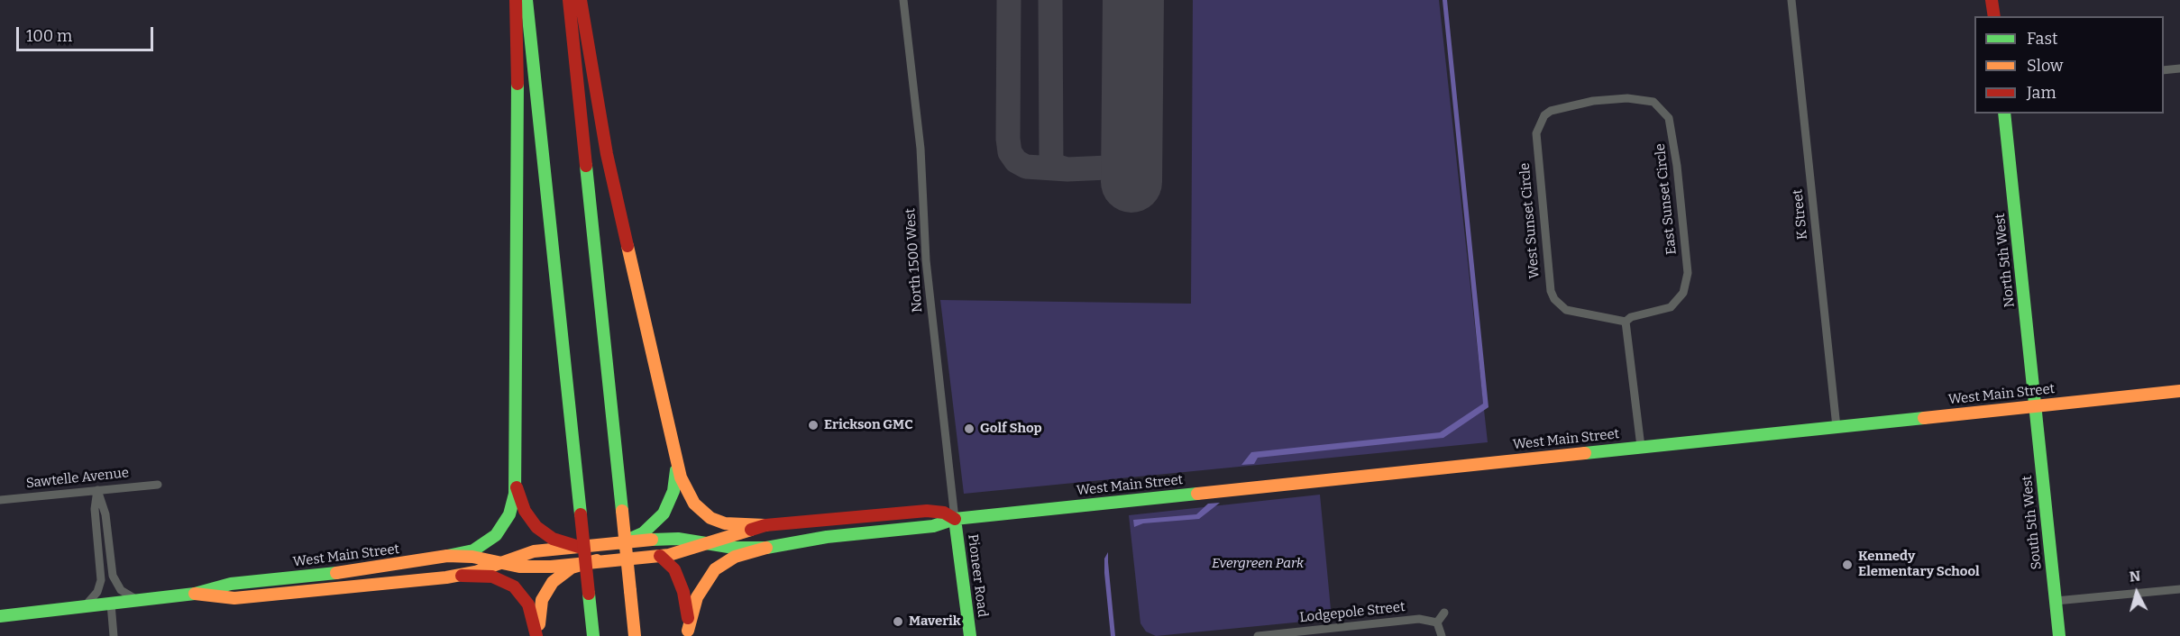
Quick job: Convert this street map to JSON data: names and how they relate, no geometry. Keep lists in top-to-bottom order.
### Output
{
  "streets": {
    "main road": [
      "North 5th West",
      "West Main Street",
      "South 5th West",
      "Pioneer Road"
    ],
    "street": [
      "East Sunset Circle",
      "K Street",
      "West Sunset Circle",
      "North 1500 West",
      "Sawtelle Avenue",
      "Lodgepole Street"
    ]
  },
  "crossings": [
    ["East Sunset Circle", "West Sunset Circle"],
    ["K Street", "West Main Street"],
    ["North 1500 West", "West Main Street"],
    ["North 1500 West", "Pioneer Road"],
    ["North 5th West", "West Main Street"],
    ["North 5th West", "South 5th West"],
    ["West Main Street", "South 5th West"],
    ["West Main Street", "Pioneer Road"]
  ],
  "parks": ["Evergreen Park"],
  "places": [
    "Erickson GMC",
    "Golf Shop",
    "Kennedy Elementary School",
    "Maverik"
  ],
  "legend": ["Fast", "Slow", "Jam"],
  "scale_bar": "100 m",
  "north": "top"
}
